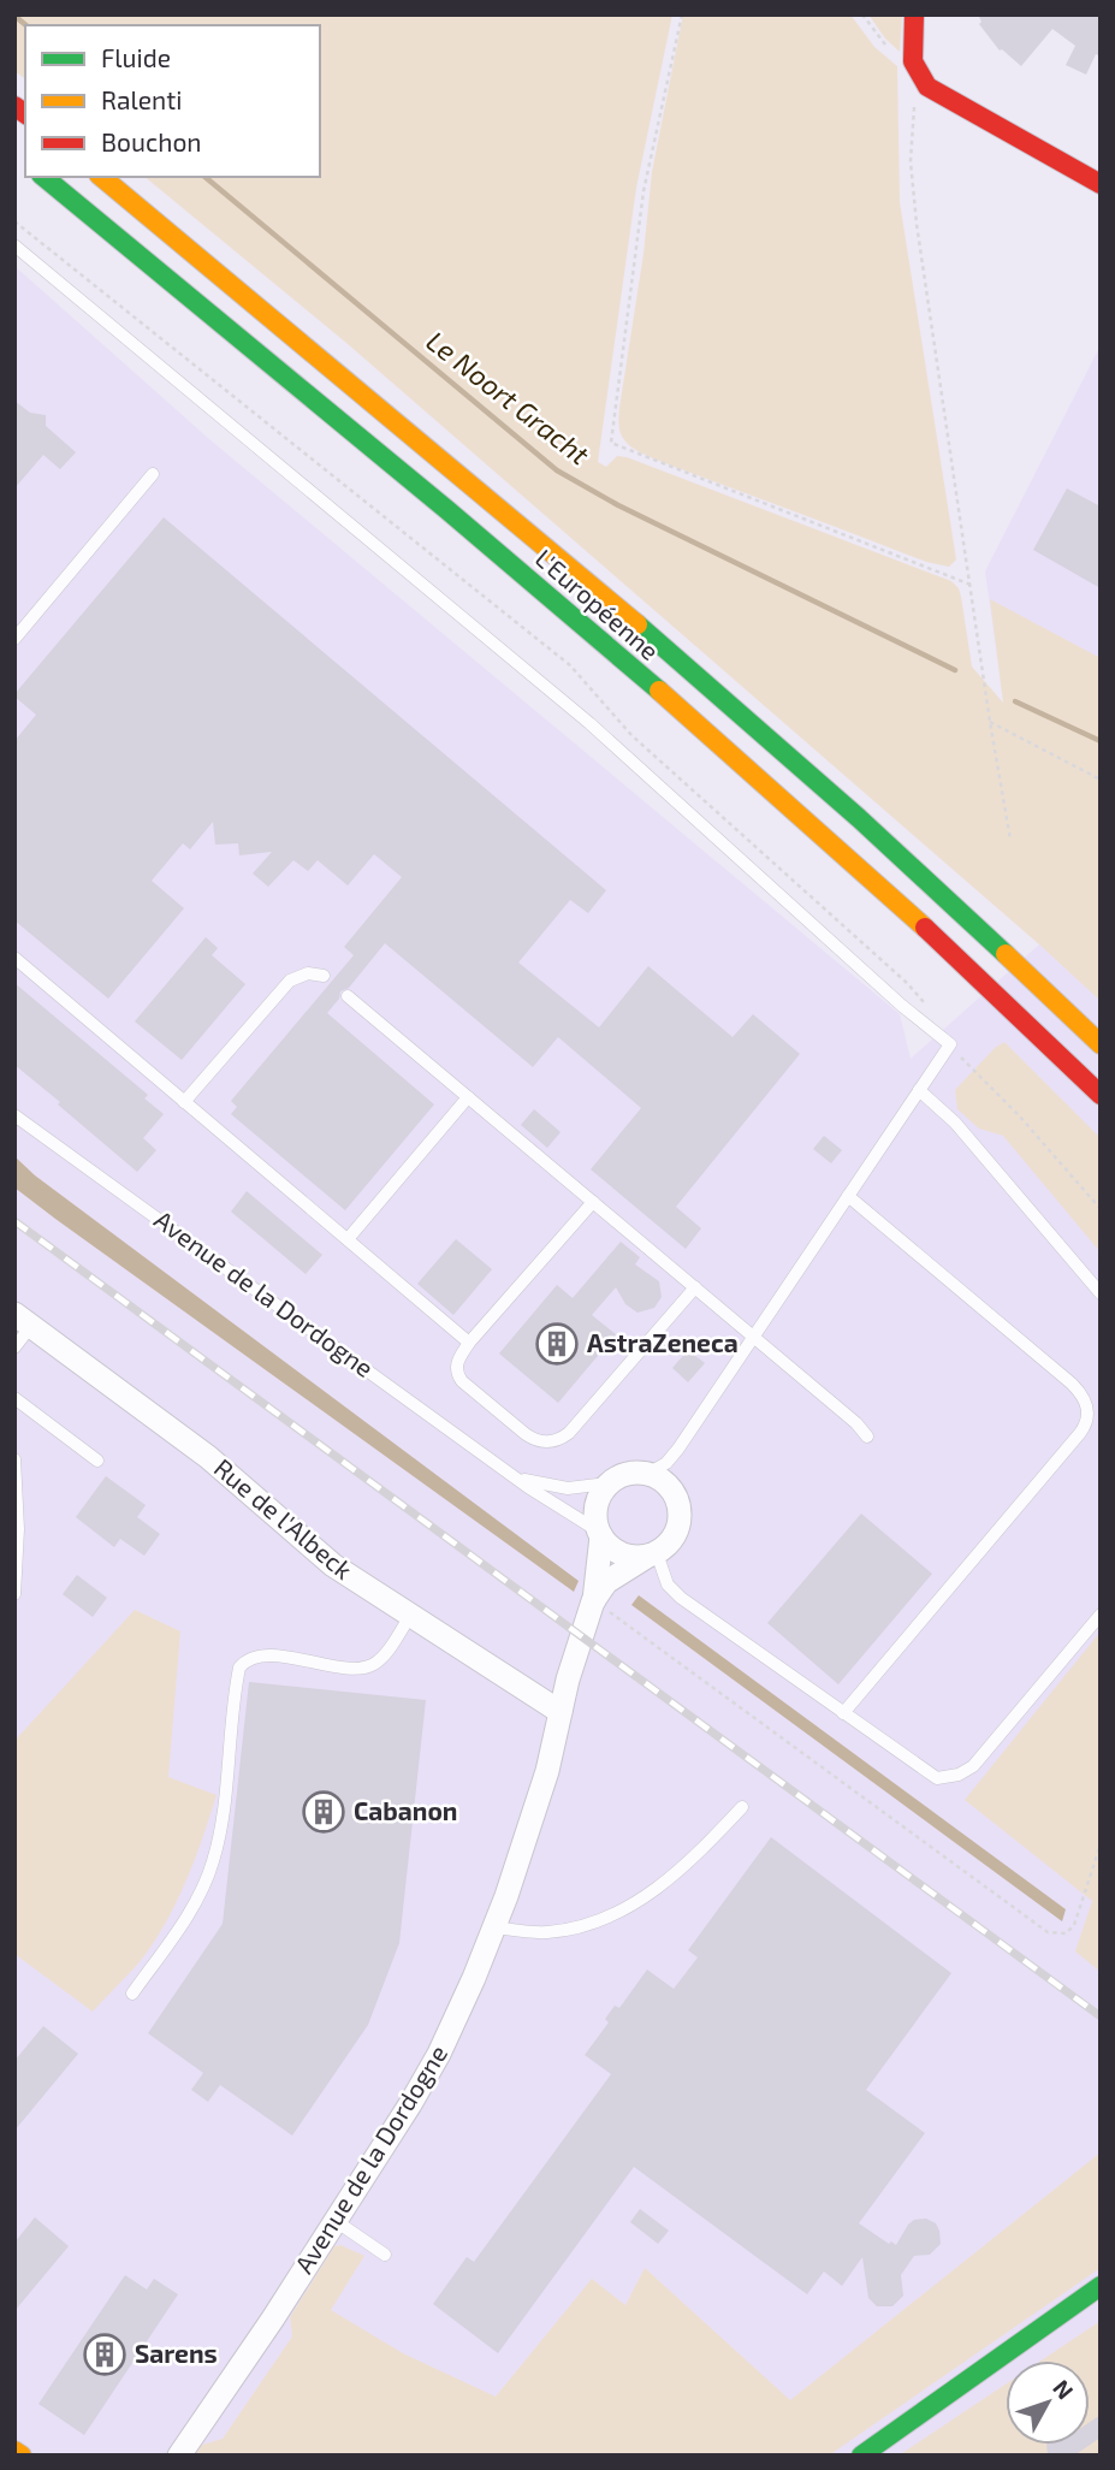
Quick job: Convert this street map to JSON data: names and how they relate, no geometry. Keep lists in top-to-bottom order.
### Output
{
  "streets": {
    "main road": ["L'Européenne"],
    "street": ["Avenue de la Dordogne", "Rue de l'Albeck"]
  },
  "crossings": [
    ["Avenue de la Dordogne", "Rue de l'Albeck"]
  ],
  "water": ["Le Noort Gracht"],
  "places": {
    "building": ["AstraZeneca", "Cabanon", "Sarens"]
  },
  "legend": ["Fluide", "Ralenti", "Bouchon"],
  "north": "top right"
}
